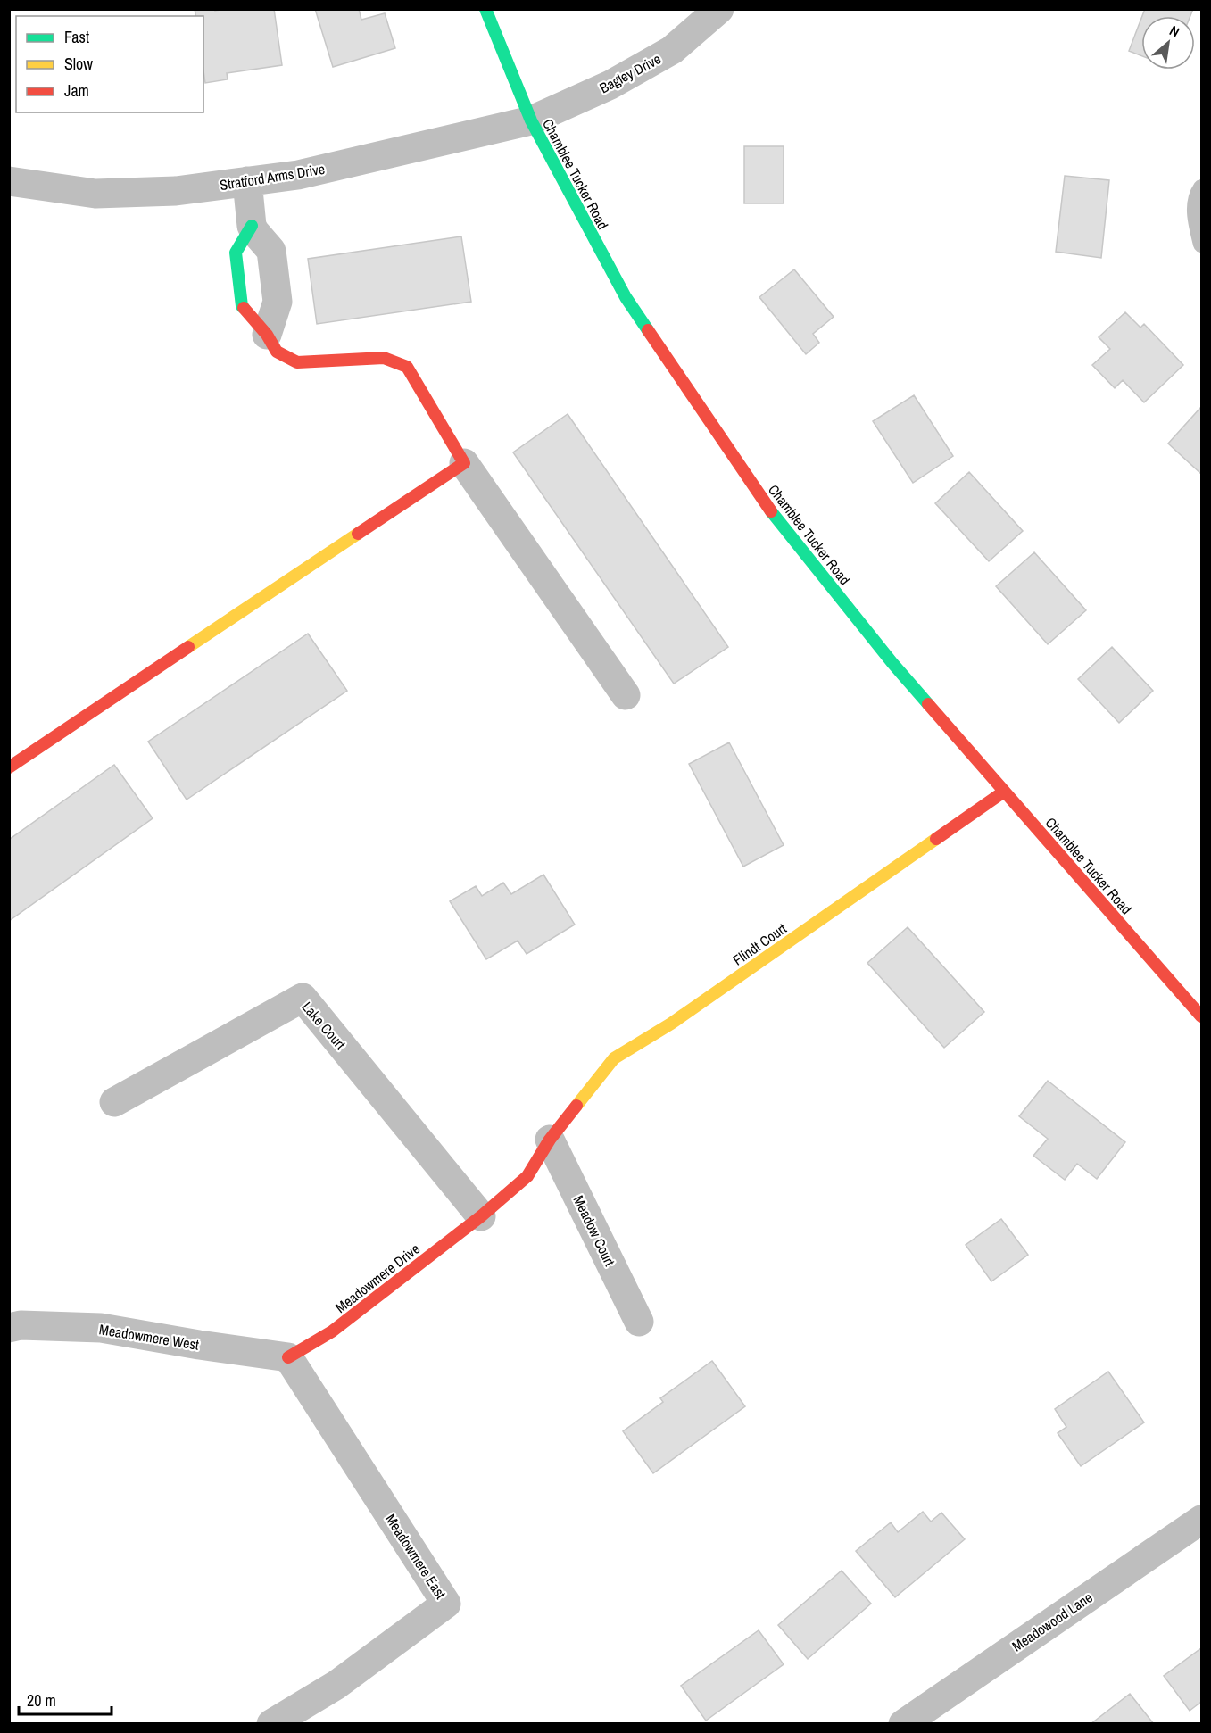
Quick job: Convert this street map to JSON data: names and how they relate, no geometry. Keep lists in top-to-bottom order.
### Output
{
  "streets": {
    "street": [
      "Bagley Drive",
      "Chamblee Tucker Road",
      "Stratford Arms Drive",
      "Flindt Court",
      "Lake Court",
      "Meadow Court",
      "Meadowmere Drive",
      "Meadowmere West",
      "Meadowmere East",
      "Meadowood Lane"
    ]
  },
  "crossings": [
    ["Bagley Drive", "Chamblee Tucker Road"],
    ["Bagley Drive", "Stratford Arms Drive"],
    ["Chamblee Tucker Road", "Stratford Arms Drive"],
    ["Chamblee Tucker Road", "Flindt Court"],
    ["Flindt Court", "Lake Court"],
    ["Flindt Court", "Meadow Court"],
    ["Flindt Court", "Meadowmere Drive"],
    ["Lake Court", "Meadowmere Drive"],
    ["Meadowmere Drive", "Meadowmere West"],
    ["Meadowmere Drive", "Meadowmere East"],
    ["Meadowmere West", "Meadowmere East"]
  ],
  "legend": ["Fast", "Slow", "Jam"],
  "scale_bar": "20 m",
  "north": "top right"
}
